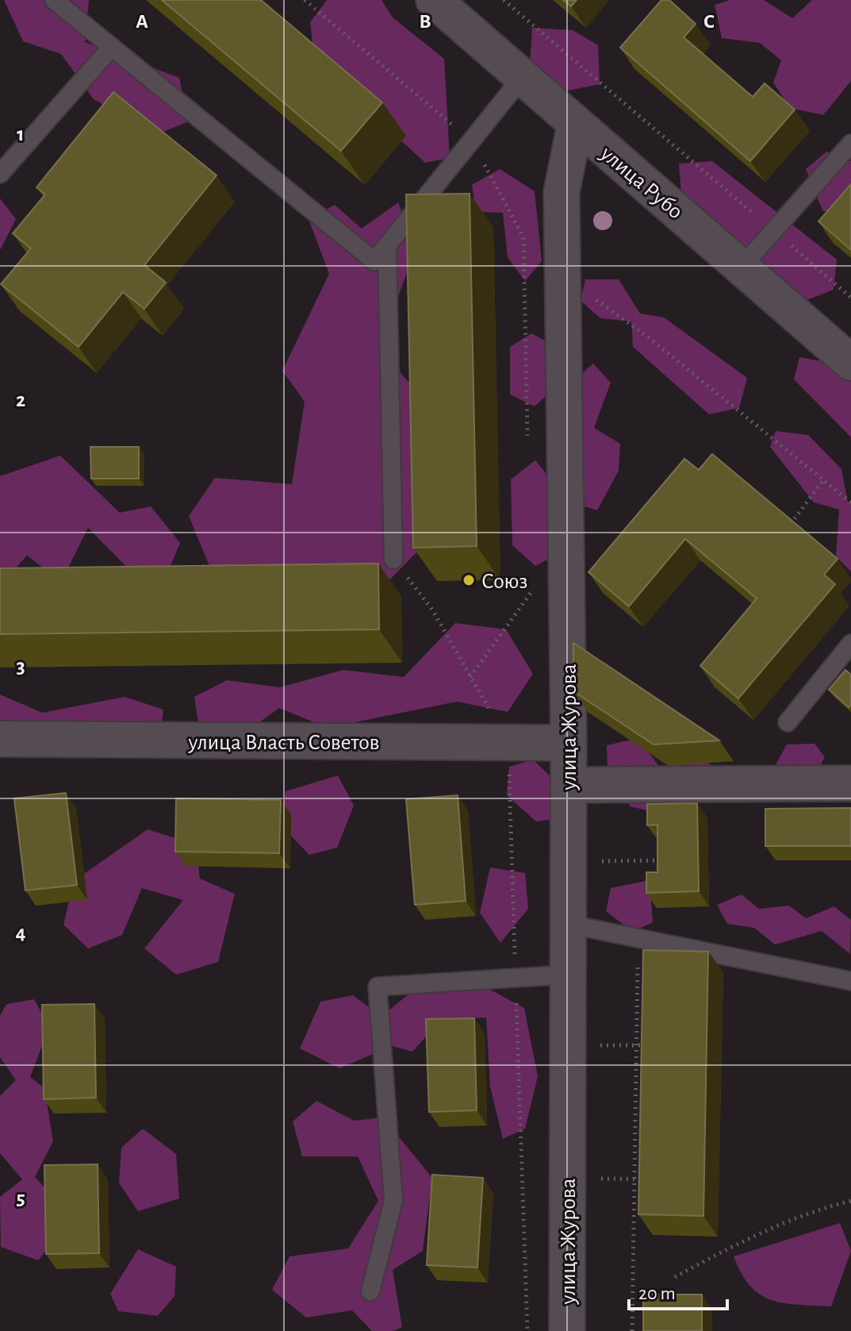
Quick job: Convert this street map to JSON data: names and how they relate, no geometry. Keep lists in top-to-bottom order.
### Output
{
  "streets": {
    "street": ["улица Рубо", "улица Журова", "улица Власть Советов"]
  },
  "crossings": [
    ["улица Рубо", "улица Журова"],
    ["улица Журова", "улица Власть Советов"]
  ],
  "places": ["Союз"],
  "scale_bar": "20 m",
  "grid": {
    "columns": ["A", "B", "C"],
    "rows": [
      "1",
      "2",
      "3",
      "4",
      "5"
    ]
  }
}
